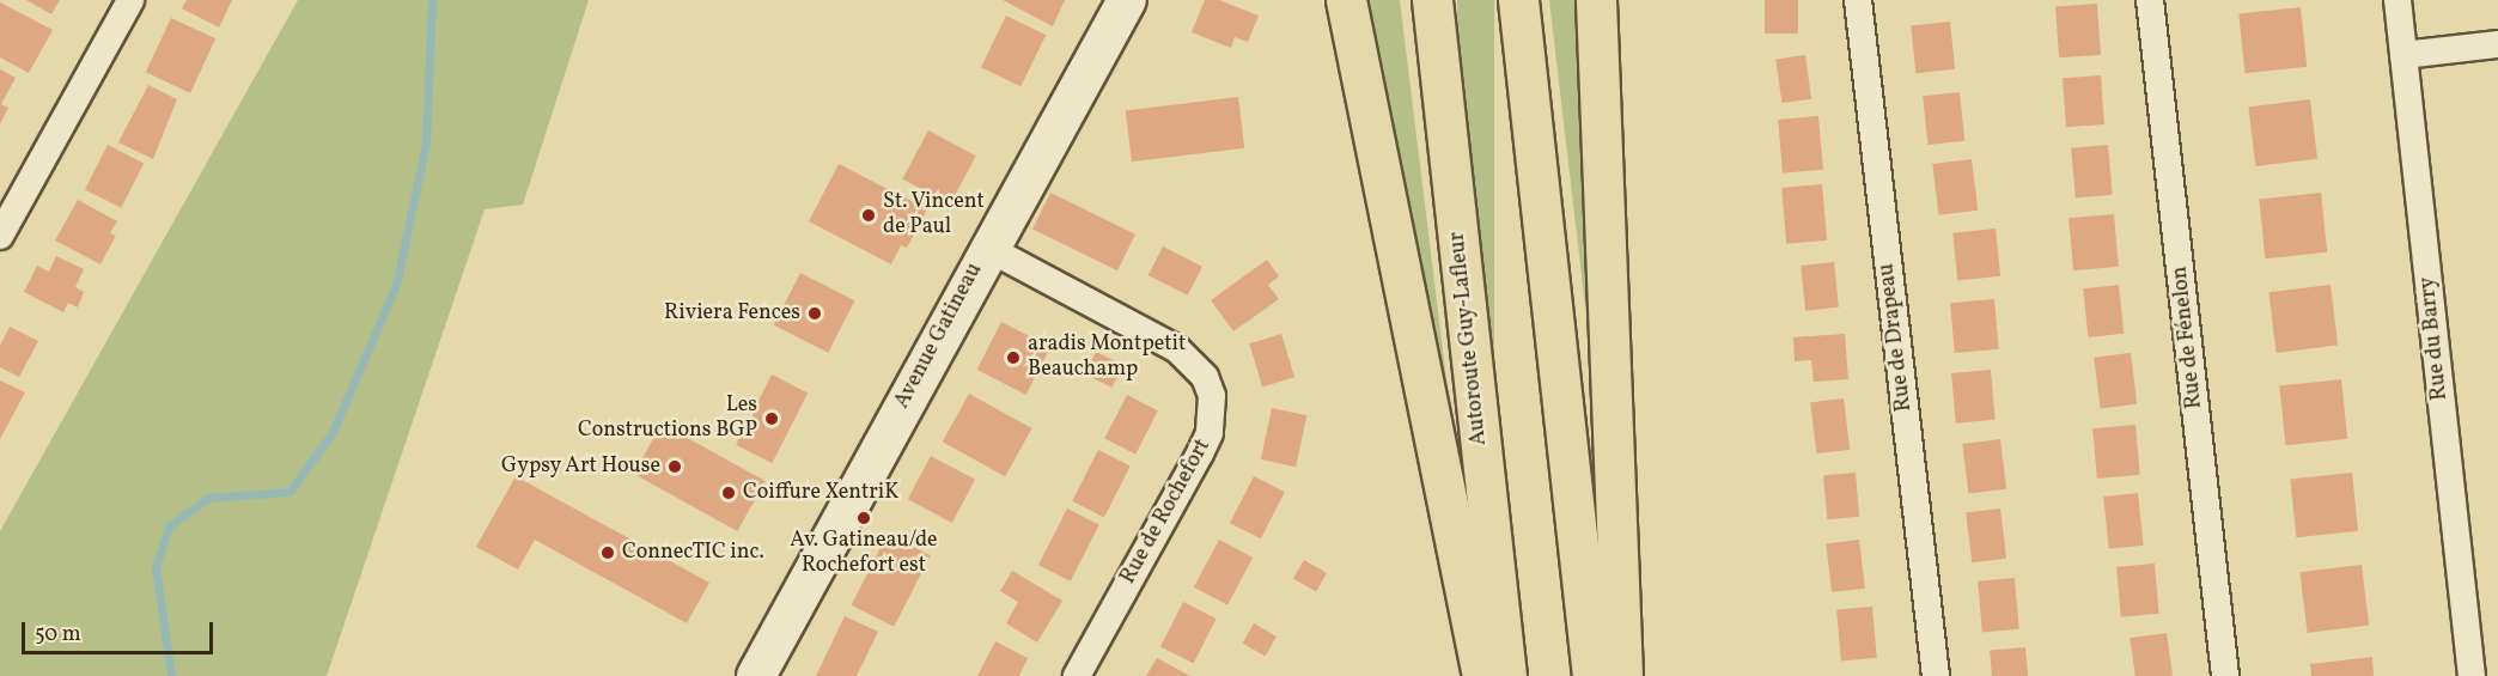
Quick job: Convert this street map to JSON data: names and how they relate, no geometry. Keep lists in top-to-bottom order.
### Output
{
  "streets": {
    "highway": ["Autoroute Guy-Lafleur"],
    "street": [
      "Avenue Gatineau",
      "Rue de Drapeau",
      "Rue de Fénelon",
      "Rue du Barry",
      "Rue de Rochefort"
    ]
  },
  "crossings": [
    ["Avenue Gatineau", "Rue de Rochefort"]
  ],
  "places": [
    "St. Vincent de Paul",
    "Riviera Fences",
    "aradis Montpetit Beauchamp",
    "Les Constructions BGP",
    "Gypsy Art House",
    "Coiffure XentriK",
    "Av. Gatineau/de Rochefort est",
    "ConnecTIC inc."
  ],
  "scale_bar": "50 m"
}
